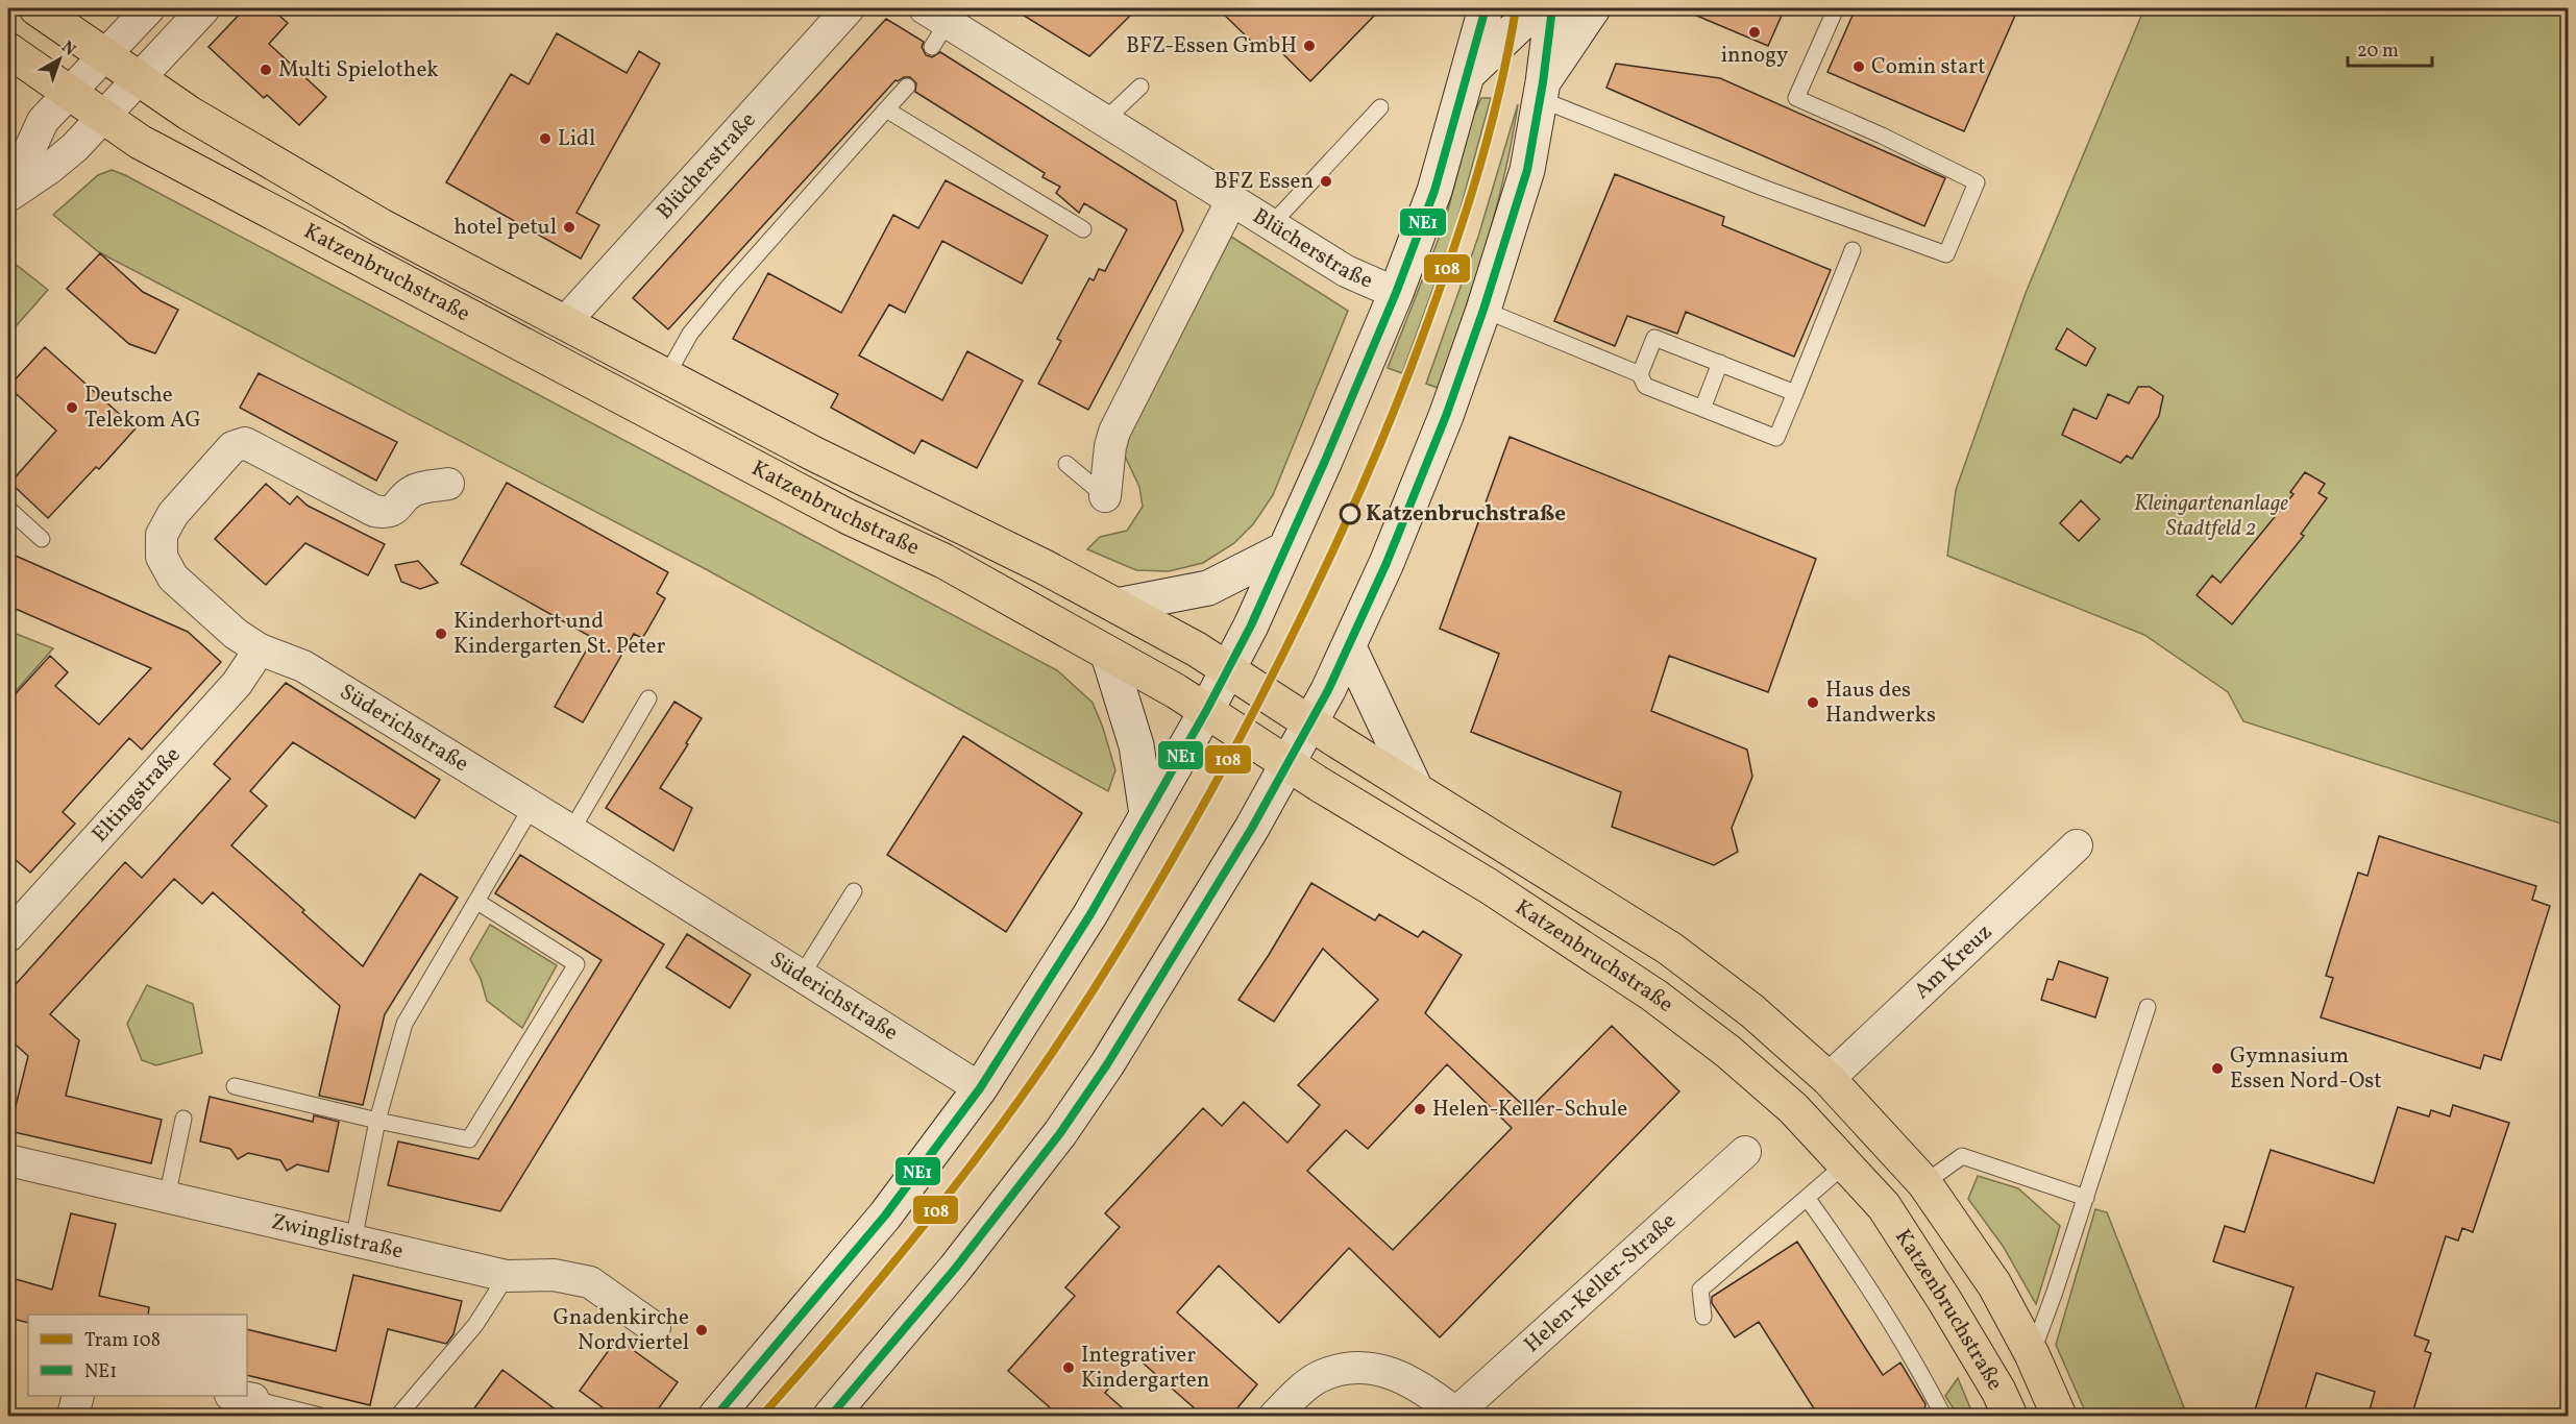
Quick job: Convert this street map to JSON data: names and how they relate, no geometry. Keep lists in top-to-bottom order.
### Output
{
  "streets": {
    "main road": ["Katzenbruchstraße"],
    "street": [
      "Blücherstraße",
      "Süderichstraße",
      "Eltingstraße",
      "Am Kreuz",
      "Zwinglistraße",
      "Helen-Keller-Straße"
    ]
  },
  "crossings": [
    ["Blücherstraße", "Katzenbruchstraße"],
    ["Katzenbruchstraße", "Am Kreuz"],
    ["Süderichstraße", "Eltingstraße"]
  ],
  "parks": ["Kleingartenanlage Stadtfeld 2"],
  "places": [
    "innogy",
    "BFZ-Essen GmbH",
    "Comin start",
    "Multi Spielothek",
    "Lidl",
    "BFZ Essen",
    "hotel petul",
    "Deutsche Telekom AG",
    "Katzenbruchstraße",
    "Kinderhort und Kindergarten St. Peter",
    "Haus des Handwerks",
    "Gymnasium Essen Nord-Ost",
    "Helen-Keller-Schule",
    "Gnadenkirche Nordviertel",
    "Integrativer Kindergarten"
  ],
  "lines": ["tram line 108", "transit line NE1"],
  "legend": ["Tram 108", "NE1"],
  "scale_bar": "20 m",
  "north": "top right"
}
